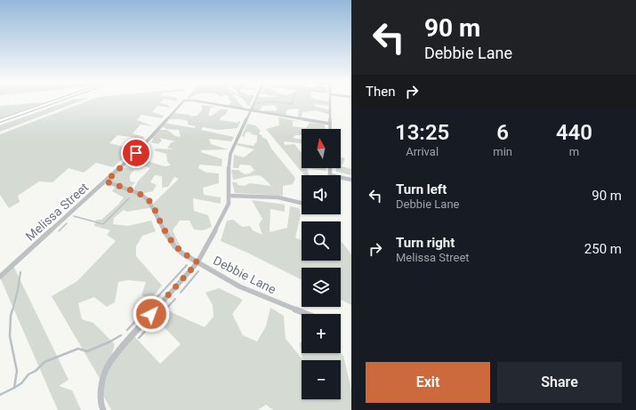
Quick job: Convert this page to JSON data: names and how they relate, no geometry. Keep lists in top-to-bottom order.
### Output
{
  "streets": {
    "street": ["Melissa Street", "Debbie Lane"]
  },
  "crossings": [
    ["Melissa Street", "Debbie Lane"]
  ],
  "north": "top",
  "page": {
    "turn": ["90 m", "Debbie Lane"],
    "then": "Then",
    "eta": [
      "13:25",
      "Arrival",
      "6",
      "min",
      "440",
      "m"
    ],
    "map_buttons": ["+", "−"],
    "list": [
      {
        "name": "Turn left",
        "note": "Debbie Lane",
        "value": "90 m"
      },
      {
        "name": "Turn right",
        "note": "Melissa Street",
        "value": "250 m"
      }
    ],
    "buttons": ["Exit", "Share"]
  }
}
